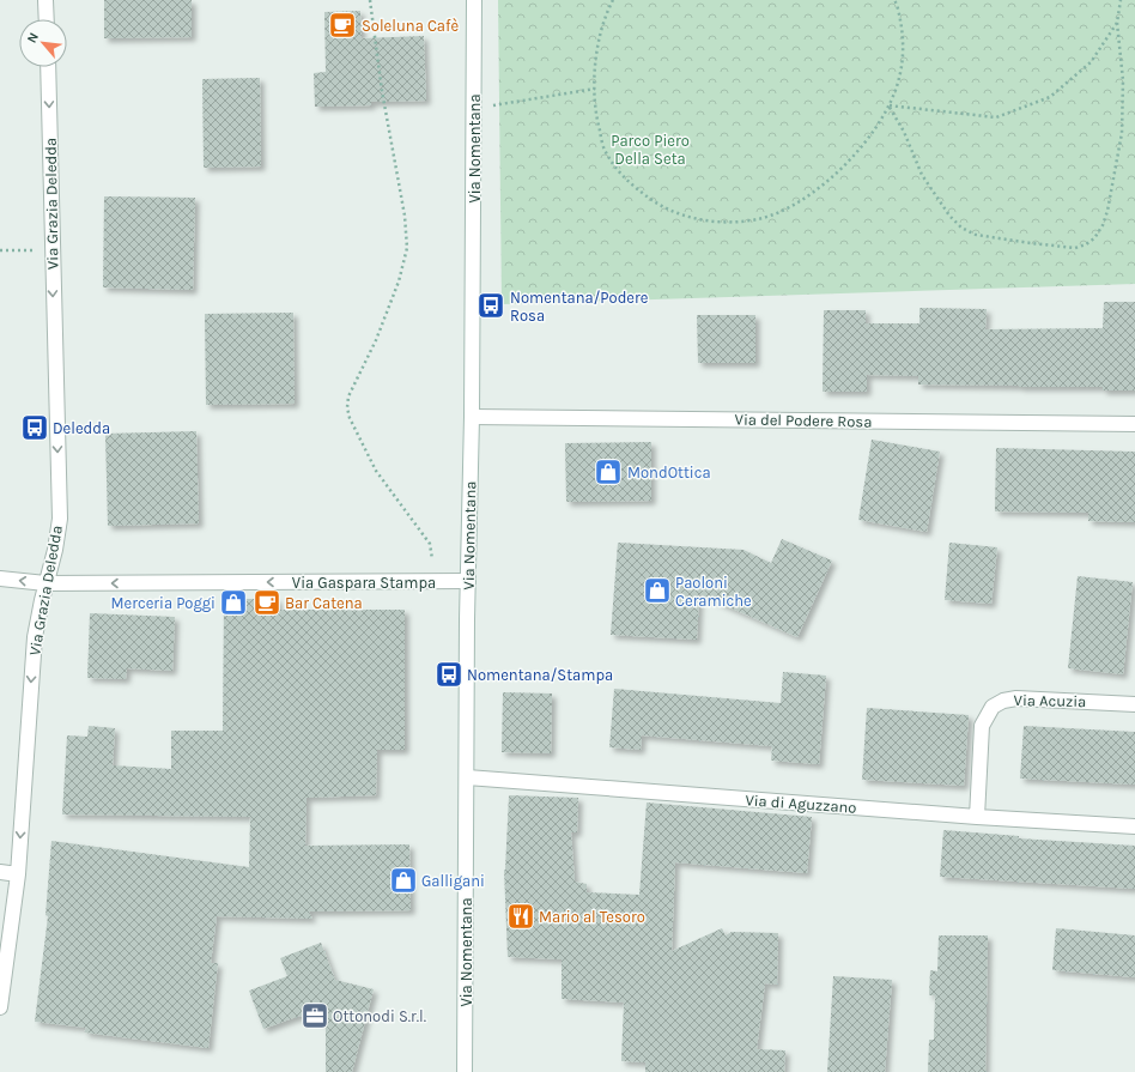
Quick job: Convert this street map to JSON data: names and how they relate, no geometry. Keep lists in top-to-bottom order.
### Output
{
  "streets": {
    "street": [
      "Via Nomentana",
      "Via Grazia Deledda",
      "Via del Podere Rosa",
      "Via Gaspara Stampa",
      "Via Acuzia",
      "Via di Aguzzano"
    ]
  },
  "crossings": [
    ["Via Nomentana", "Via del Podere Rosa"],
    ["Via Nomentana", "Via Gaspara Stampa"],
    ["Via Nomentana", "Via di Aguzzano"],
    ["Via Grazia Deledda", "Via Gaspara Stampa"],
    ["Via Acuzia", "Via di Aguzzano"]
  ],
  "one_way": ["Via Grazia Deledda", "Via Gaspara Stampa"],
  "parks": ["Parco Piero Della Seta"],
  "places": {
    "cafe": ["Soleluna Cafè", "Bar Catena"],
    "bus stop": ["Nomentana/Podere Rosa", "Deledda", "Nomentana/Stampa"],
    "shop": [
      "MondOttica",
      "Paoloni Ceramiche",
      "Merceria Poggi",
      "Galligani"
    ],
    "restaurant": ["Mario al Tesoro"],
    "office": ["Ottonodi S.r.l."]
  },
  "north": "top left"
}
